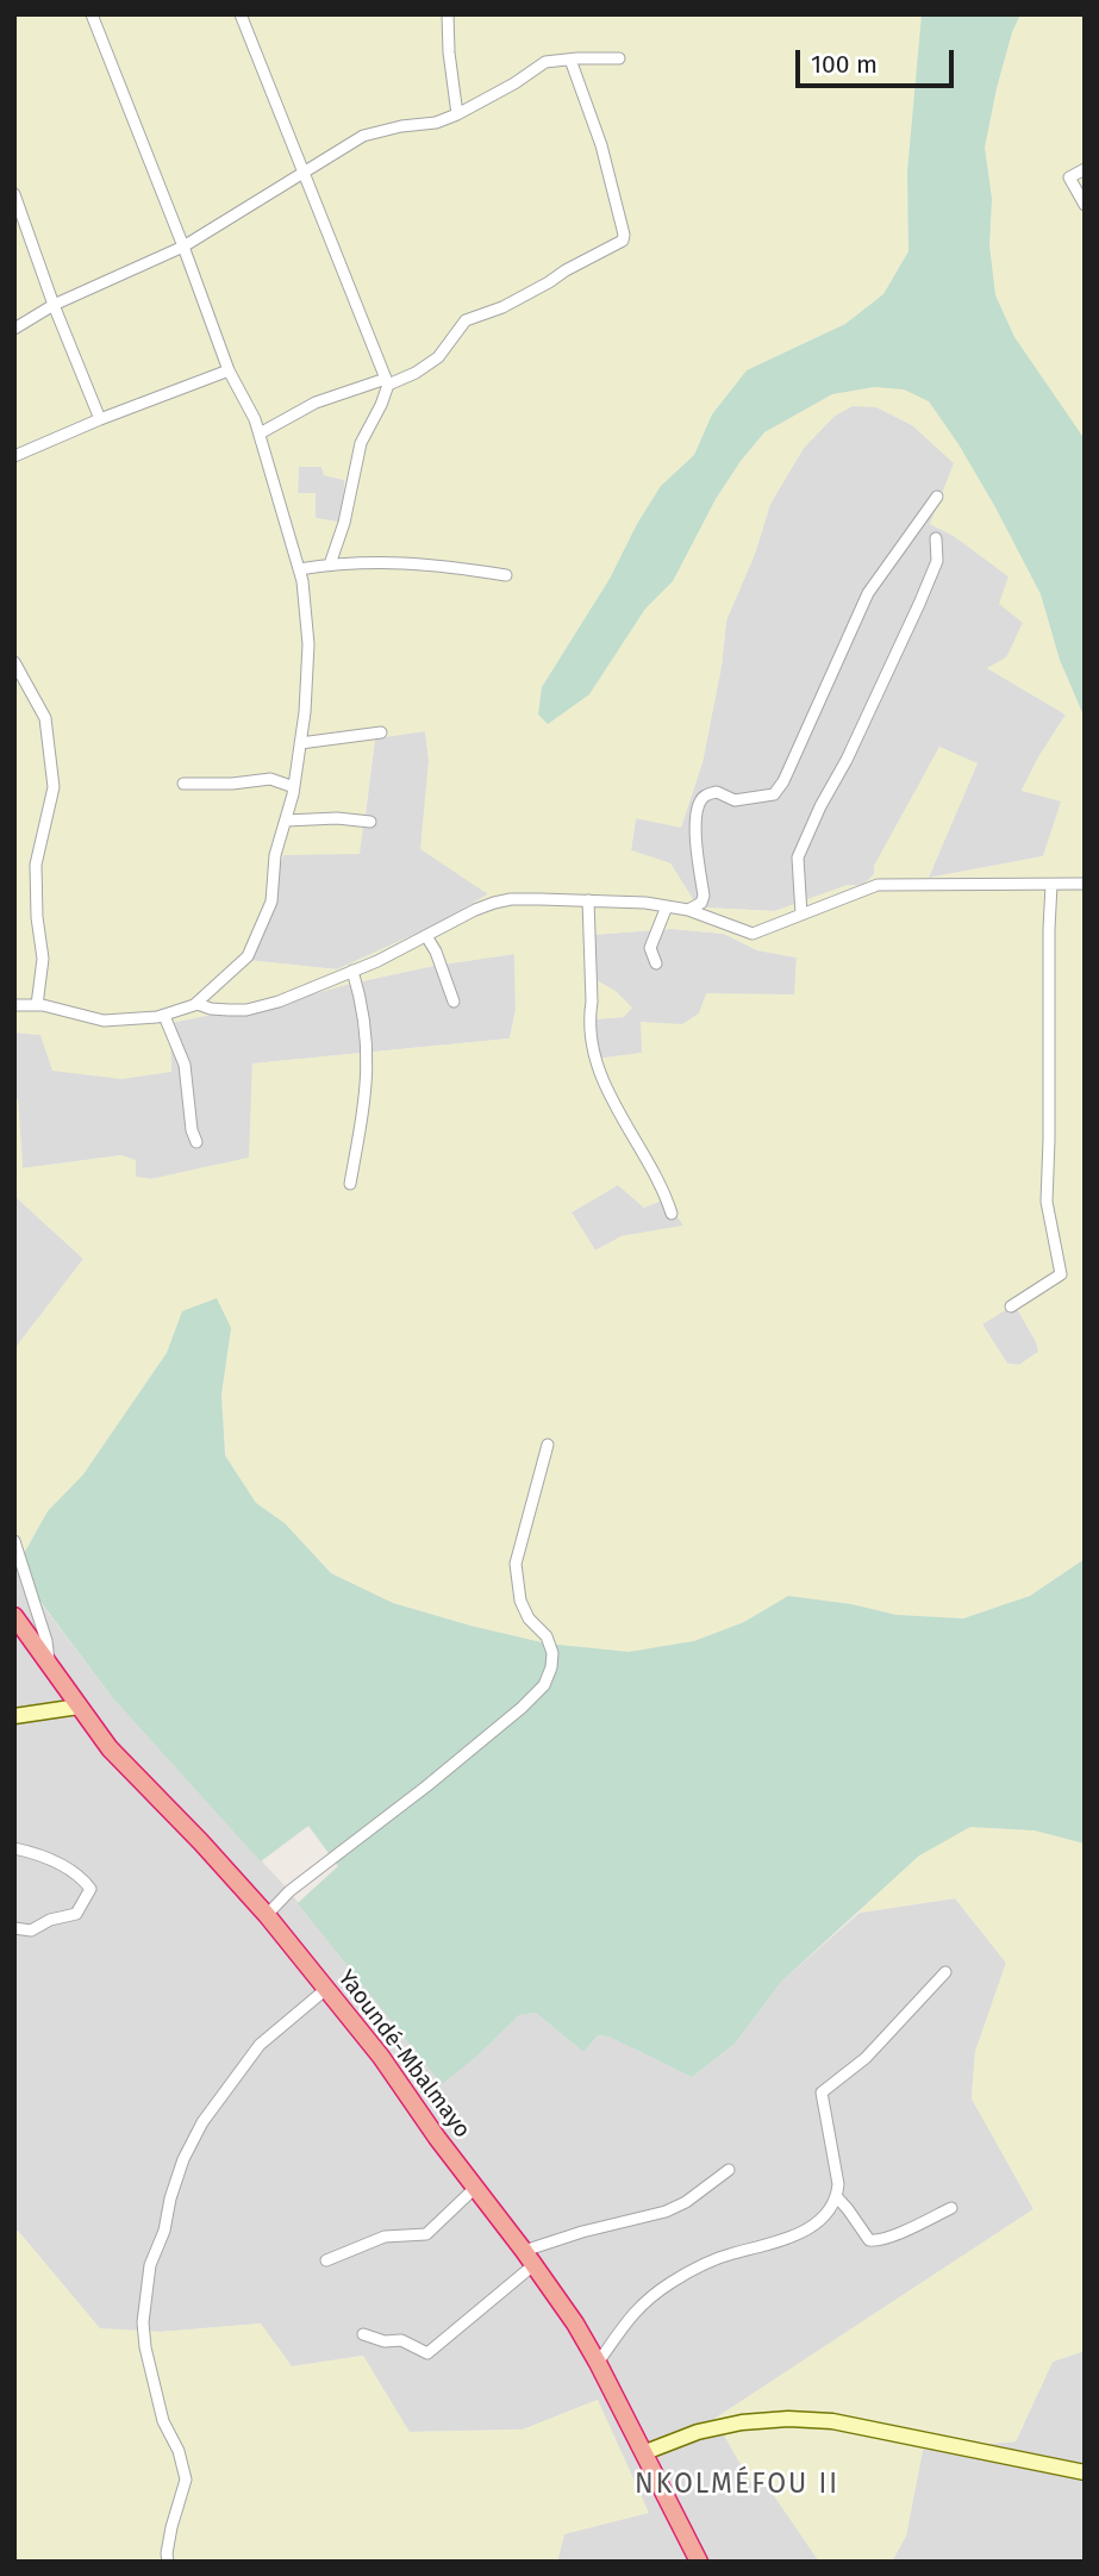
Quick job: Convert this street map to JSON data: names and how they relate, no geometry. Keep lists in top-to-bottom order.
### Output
{
  "streets": {
    "highway": ["Yaoundé-Mbalmayo"]
  },
  "districts": ["NKOLMÉFOU II"],
  "scale_bar": "100 m"
}
